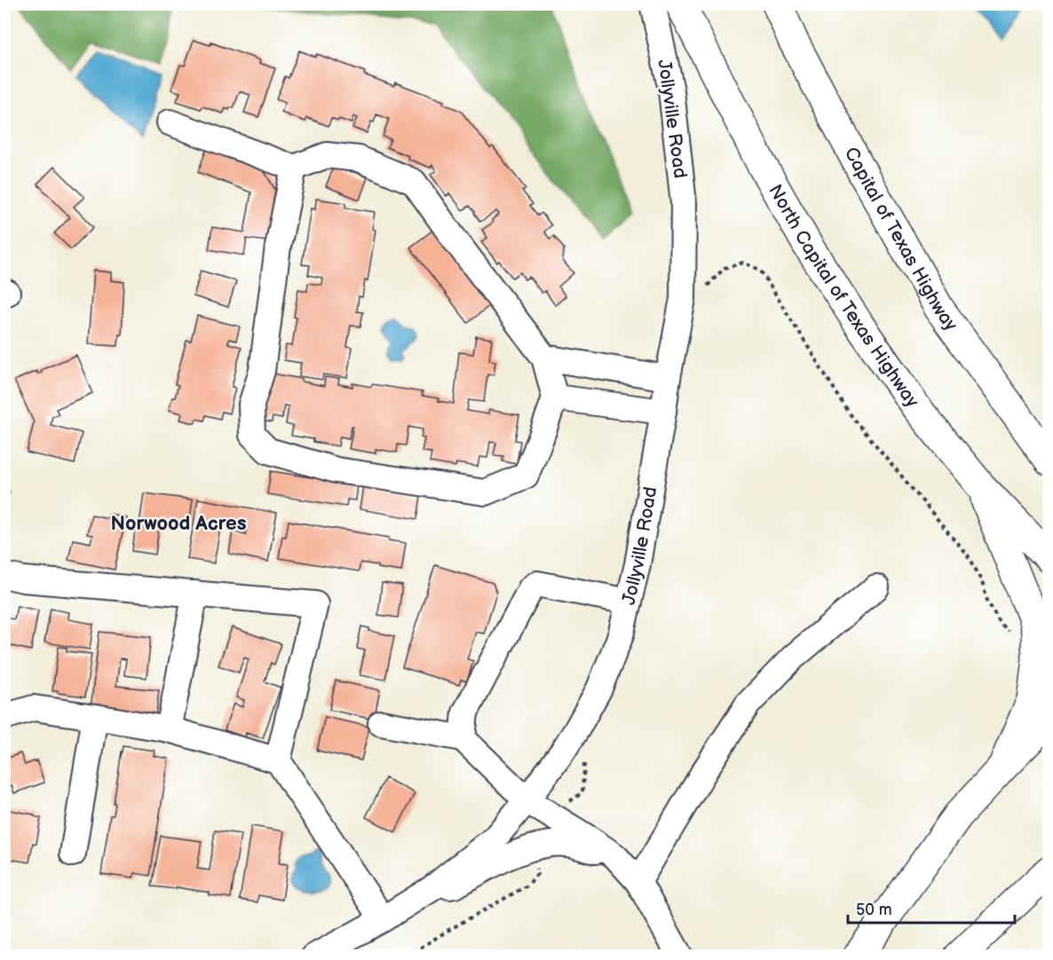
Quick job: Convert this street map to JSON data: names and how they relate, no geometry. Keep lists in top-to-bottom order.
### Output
{
  "streets": {
    "main road": ["Capital of Texas Highway", "North Capital of Texas Highway"],
    "street": ["Jollyville Road"]
  },
  "districts": ["Norwood Acres"],
  "scale_bar": "50 m"
}
